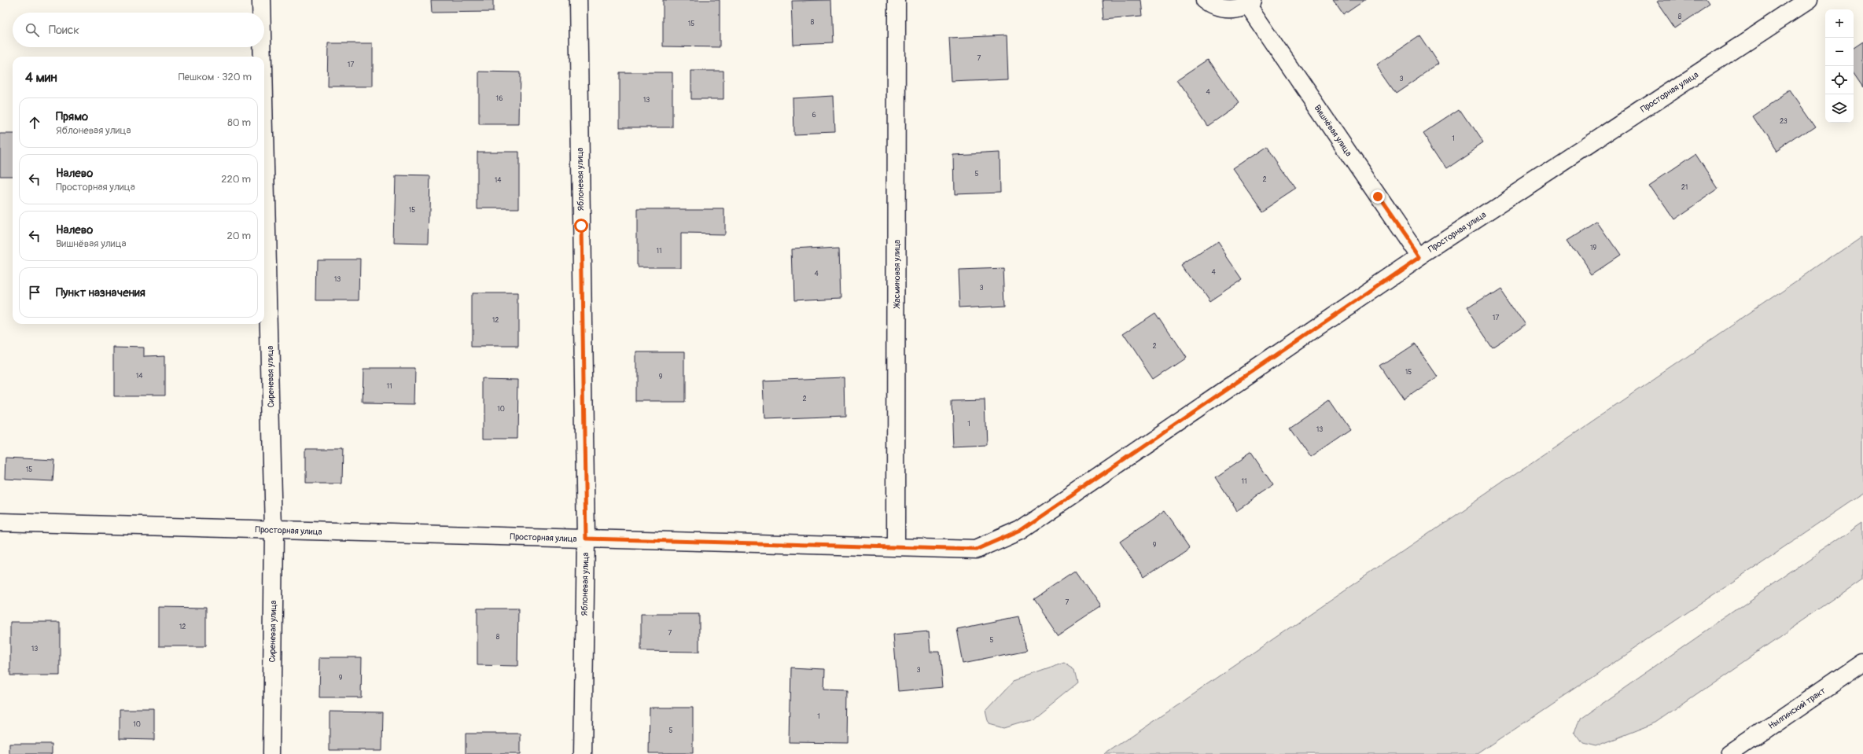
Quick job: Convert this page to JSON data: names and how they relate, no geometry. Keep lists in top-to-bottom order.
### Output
{
  "streets": {
    "street": [
      "Просторная улица",
      "Вишнёвая улица",
      "Яблоневая улица",
      "Жасминовая улица",
      "Сиреневая улица",
      "Нылгинский тракт"
    ]
  },
  "crossings": [
    ["Просторная улица", "Вишнёвая улица"],
    ["Просторная улица", "Яблоневая улица"],
    ["Просторная улица", "Жасминовая улица"],
    ["Просторная улица", "Сиреневая улица"]
  ],
  "house_numbers": [
    "8",
    "8",
    "15",
    "7",
    "17",
    "3",
    "4",
    "16",
    "13",
    "6",
    "23",
    "1",
    "5",
    "2",
    "14",
    "21",
    "15",
    "19",
    "11",
    "4",
    "4",
    "13",
    "3",
    "17",
    "12",
    "2",
    "15",
    "14",
    "9",
    "11",
    "2",
    "10",
    "1",
    "13",
    "15",
    "11",
    "9",
    "7",
    "12",
    "7",
    "8",
    "5",
    "13",
    "3",
    "9",
    "1",
    "10",
    "5"
  ],
  "page": {
    "map_buttons": ["+", "−"],
    "search": "Поиск",
    "heading": ["4 мин", "Пешком · 320 m"],
    "list": [
      ["Прямо", "Яблоневая улица", "80 m"],
      ["Налево", "Просторная улица", "220 m"],
      ["Налево", "Вишнёвая улица", "20 m"],
      "Пункт назначения"
    ]
  }
}
